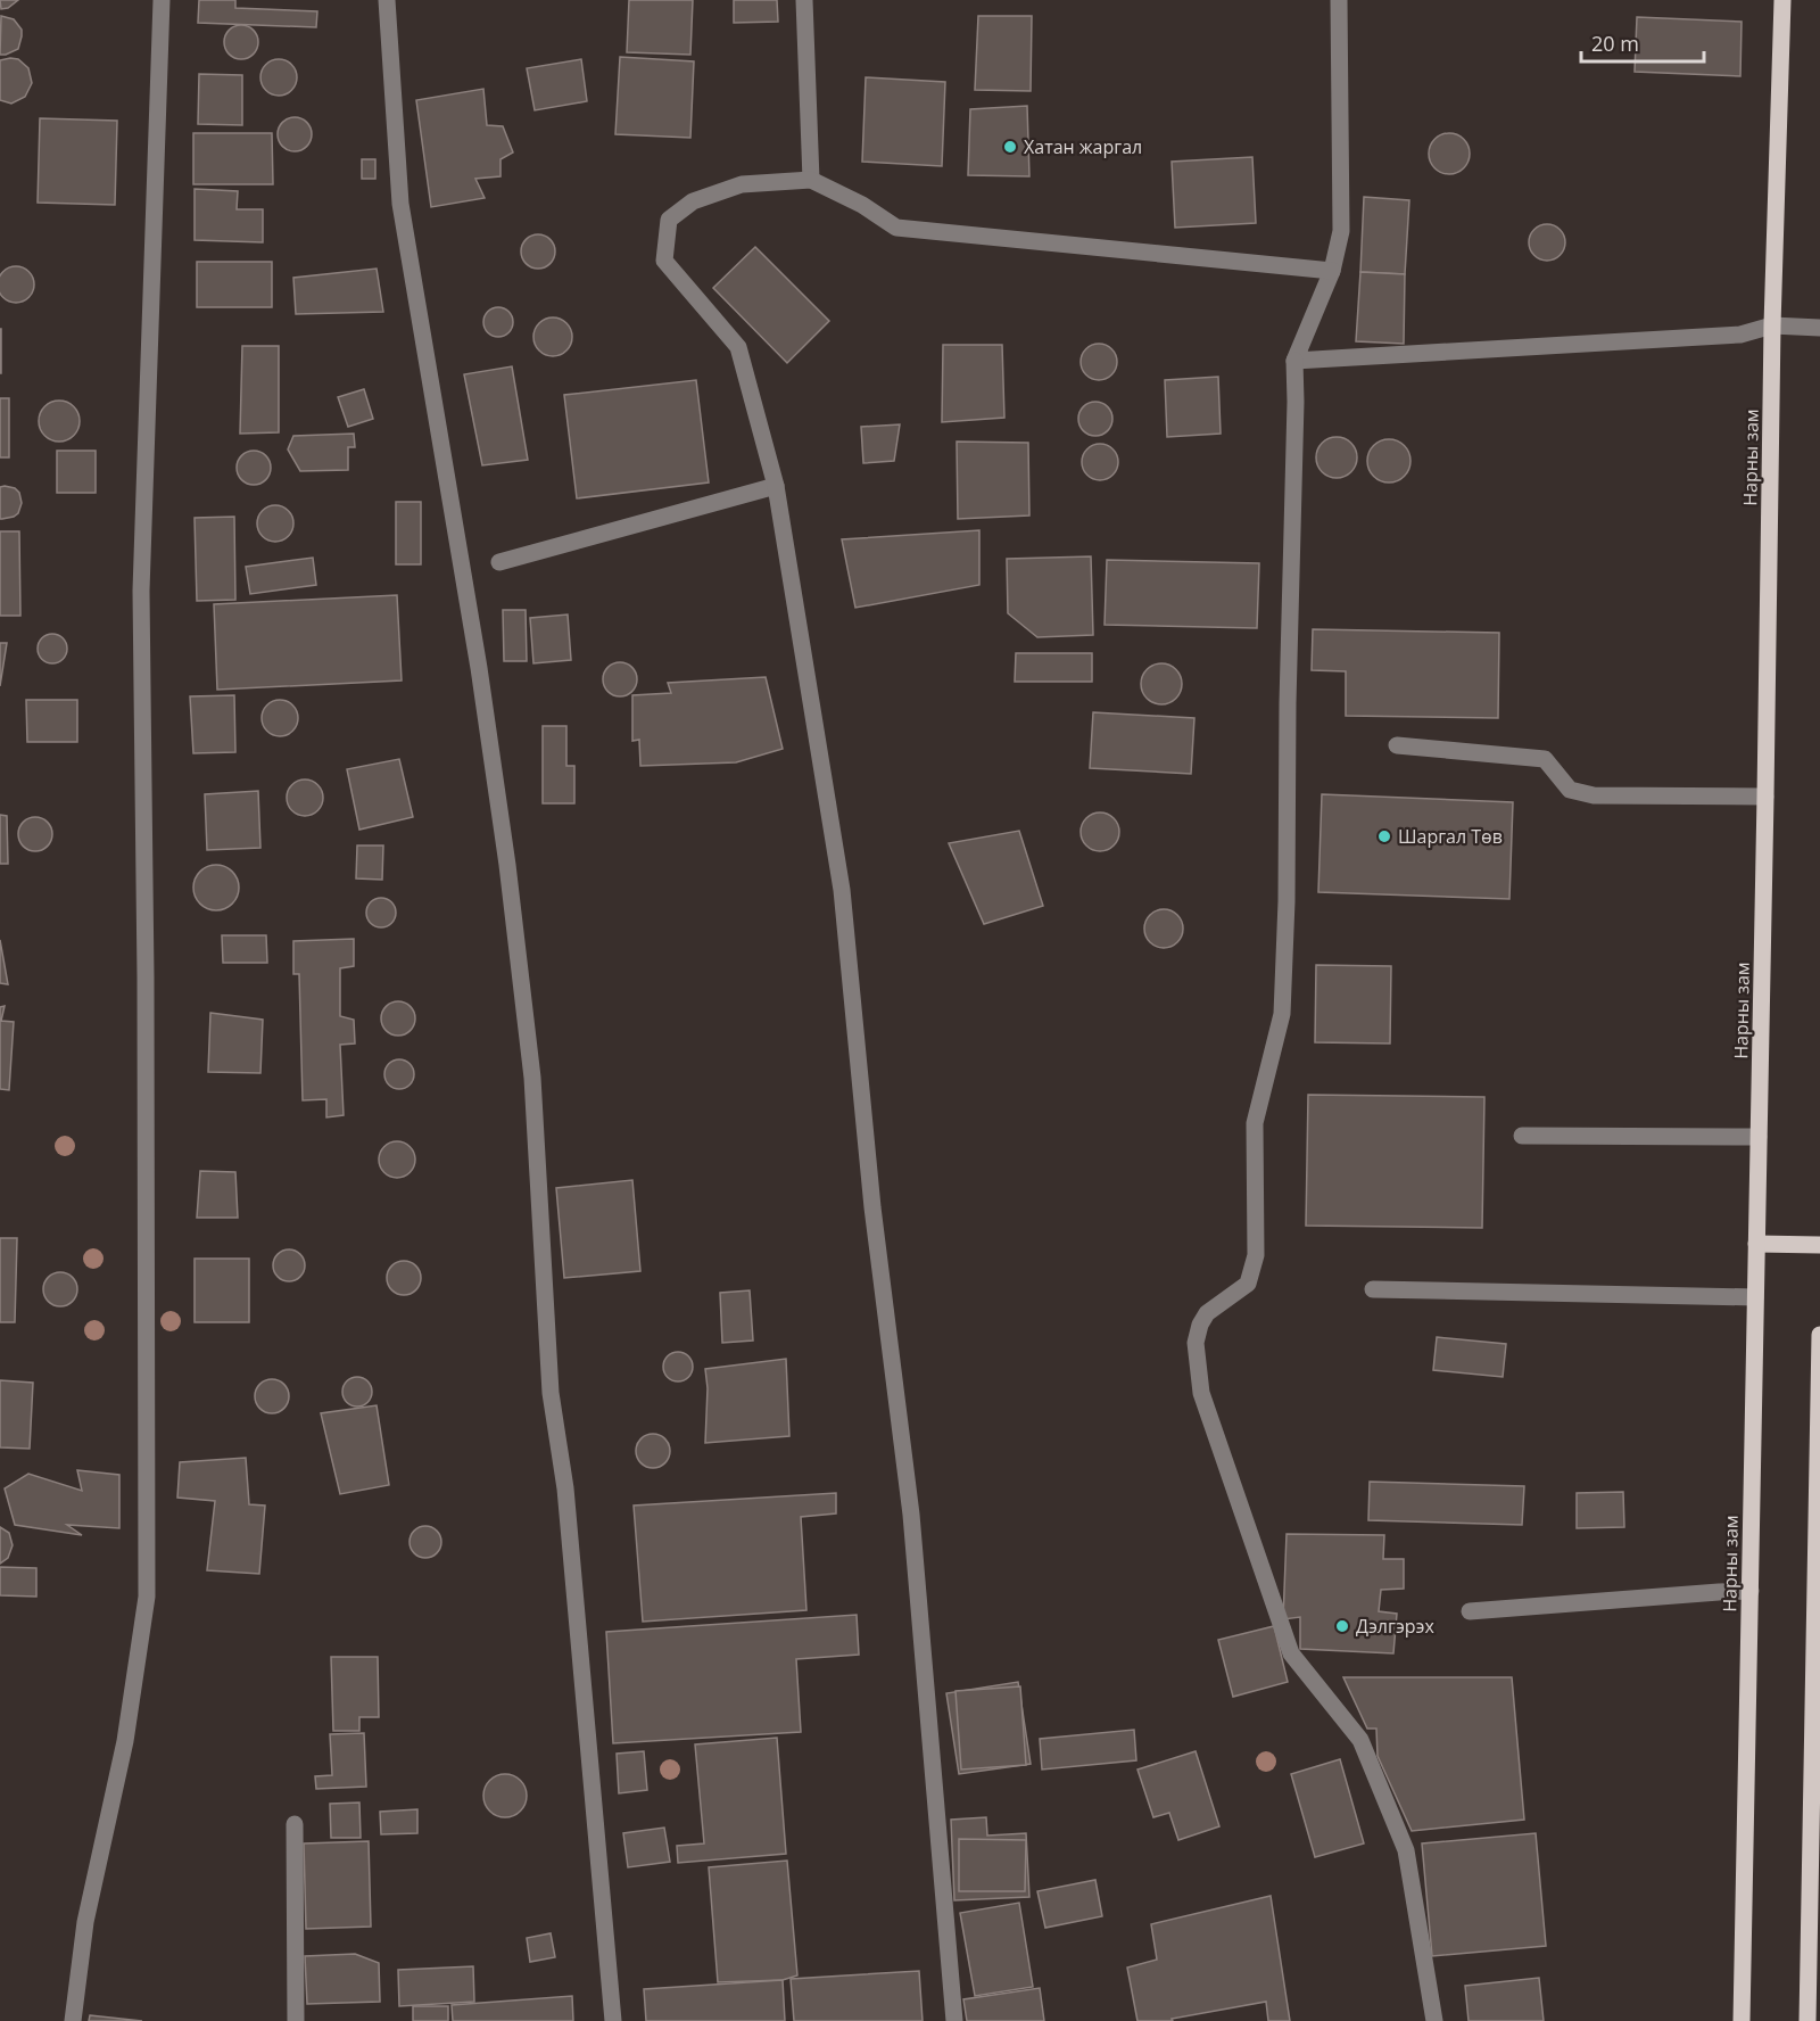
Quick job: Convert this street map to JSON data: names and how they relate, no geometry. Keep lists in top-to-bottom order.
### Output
{
  "streets": {
    "main road": ["Нарны зам"]
  },
  "places": ["Хатан жаргал", "Шаргал Төв", "Дэлгэрэх"],
  "scale_bar": "20 m"
}
